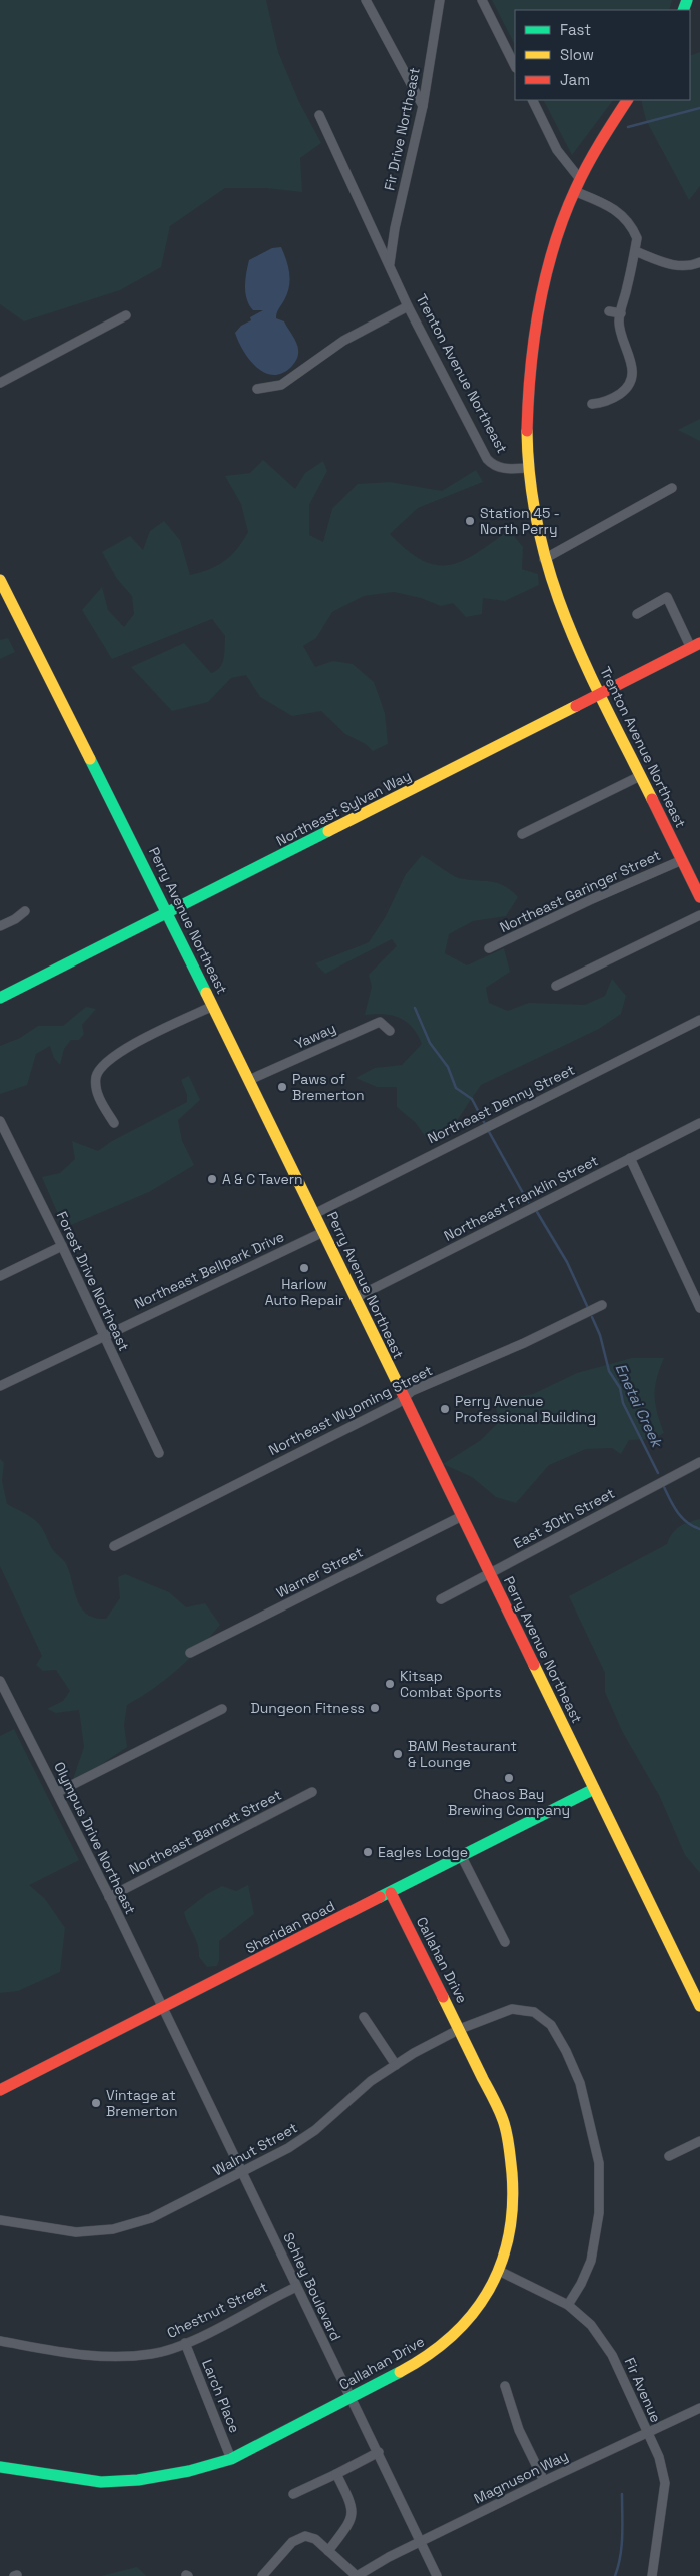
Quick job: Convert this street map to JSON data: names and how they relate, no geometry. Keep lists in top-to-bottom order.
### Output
{
  "streets": {
    "main road": [
      "Trenton Avenue Northeast",
      "Northeast Sylvan Way",
      "Perry Avenue Northeast",
      "Sheridan Road",
      "Callahan Drive"
    ],
    "street": [
      "Fir Drive Northeast",
      "Northeast Garinger Street",
      "Yaway",
      "Northeast Denny Street",
      "Northeast Franklin Street",
      "Northeast Bellpark Drive",
      "Forest Drive Northeast",
      "Northeast Wyoming Street",
      "East 30th Street",
      "Warner Street",
      "Northeast Barnett Street",
      "Olympus Drive Northeast",
      "Walnut Street",
      "Schley Boulevard",
      "Chestnut Street",
      "Fir Avenue",
      "Larch Place",
      "Magnuson Way"
    ]
  },
  "crossings": [
    ["Fir Drive Northeast", "Trenton Avenue Northeast"],
    ["Trenton Avenue Northeast", "Northeast Sylvan Way"],
    ["Trenton Avenue Northeast", "Northeast Garinger Street"],
    ["Northeast Sylvan Way", "Perry Avenue Northeast"],
    ["Perry Avenue Northeast", "Yaway"],
    ["Perry Avenue Northeast", "Northeast Denny Street"],
    ["Perry Avenue Northeast", "Northeast Franklin Street"],
    ["Perry Avenue Northeast", "Northeast Bellpark Drive"],
    ["Perry Avenue Northeast", "Northeast Wyoming Street"],
    ["Perry Avenue Northeast", "East 30th Street"],
    ["Perry Avenue Northeast", "Warner Street"],
    ["Perry Avenue Northeast", "Sheridan Road"],
    ["Northeast Bellpark Drive", "Forest Drive Northeast"],
    ["Northeast Barnett Street", "Olympus Drive Northeast"],
    ["Olympus Drive Northeast", "Sheridan Road"],
    ["Olympus Drive Northeast", "Schley Boulevard"],
    ["Sheridan Road", "Callahan Drive"],
    ["Sheridan Road", "Schley Boulevard"],
    ["Callahan Drive", "Walnut Street"],
    ["Callahan Drive", "Schley Boulevard"],
    ["Callahan Drive", "Fir Avenue"],
    ["Callahan Drive", "Larch Place"],
    ["Walnut Street", "Schley Boulevard"],
    ["Walnut Street", "Fir Avenue"],
    ["Schley Boulevard", "Chestnut Street"],
    ["Schley Boulevard", "Magnuson Way"],
    ["Chestnut Street", "Larch Place"],
    ["Fir Avenue", "Magnuson Way"]
  ],
  "water": ["Enetai Creek"],
  "places": [
    "Station 45 - North Perry",
    "Paws of Bremerton",
    "A & C Tavern",
    "Harlow Auto Repair",
    "Perry Avenue Professional Building",
    "Kitsap Combat Sports",
    "Dungeon Fitness",
    "BAM Restaurant & Lounge",
    "Chaos Bay Brewing Company",
    "Eagles Lodge",
    "Vintage at Bremerton"
  ],
  "legend": ["Fast", "Slow", "Jam"]
}
